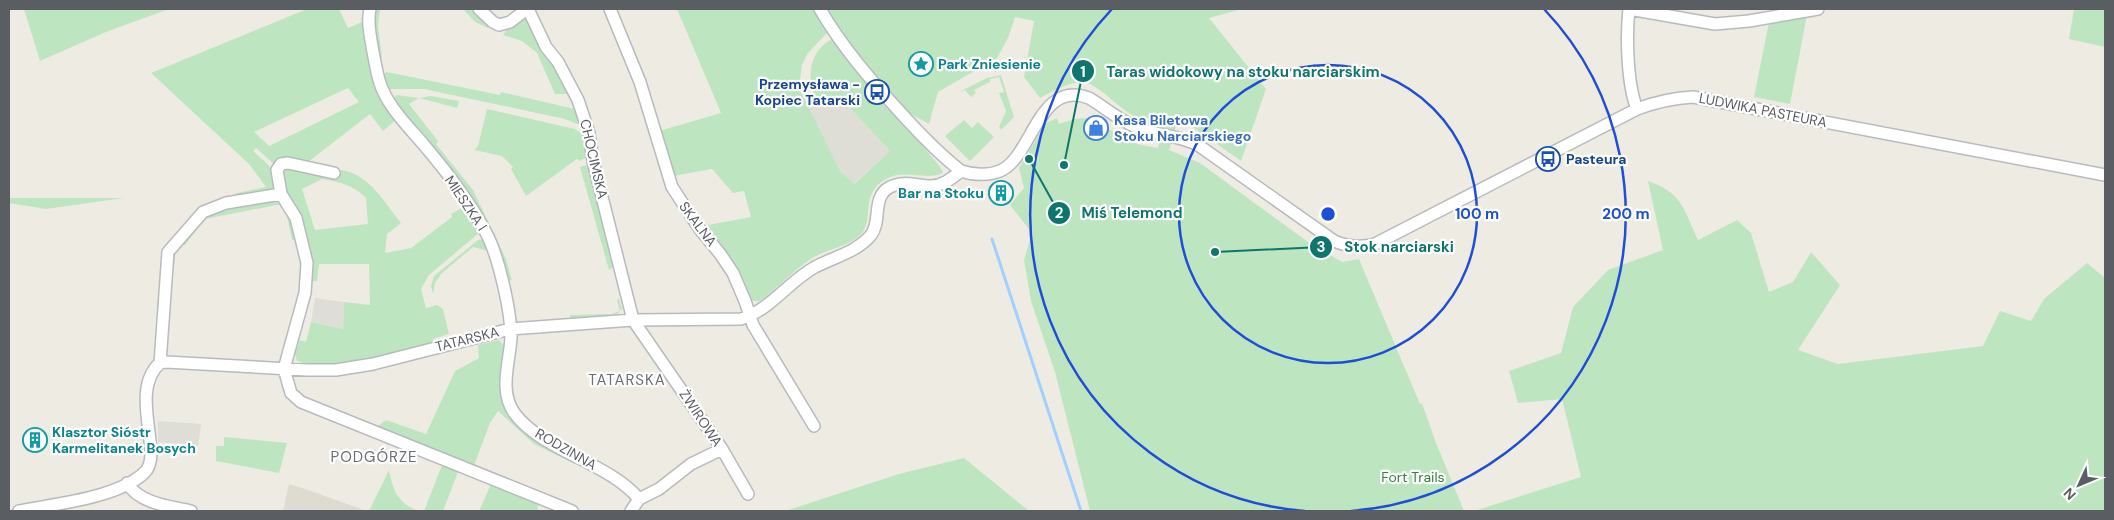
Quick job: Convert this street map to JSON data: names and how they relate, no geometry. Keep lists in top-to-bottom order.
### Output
{
  "streets": {
    "street": [
      "LUDWIKA PASTEURA",
      "CHOCIMSKA",
      "MIESZKA I",
      "SKALNA",
      "TATARSKA",
      "ŻWIROWA",
      "RODZINNA"
    ]
  },
  "crossings": [
    ["LUDWIKA PASTEURA", "TATARSKA"],
    ["CHOCIMSKA", "TATARSKA"],
    ["CHOCIMSKA", "ŻWIROWA"],
    ["MIESZKA I", "TATARSKA"],
    ["MIESZKA I", "RODZINNA"],
    ["SKALNA", "TATARSKA"],
    ["TATARSKA", "ŻWIROWA"],
    ["TATARSKA", "RODZINNA"]
  ],
  "districts": ["TATARSKA", "PODGÓRZE"],
  "parks": ["Fort Trails"],
  "places": {
    "place": ["Park Zniesienie"],
    "bus stop": ["Przemysława - Kopiec Tatarski", "Pasteura"],
    "shop": ["Kasa Biletowa Stoku Narciarskiego"],
    "other": ["Miś Telemond", "Taras widokowy na stoku narciarskim", "Stok narciarski"],
    "building": ["Bar na Stoku", "Klasztor Sióstr Karmelitanek Bosych"]
  },
  "north": "bottom left",
  "rings": ["100 m", "200 m"]
}
